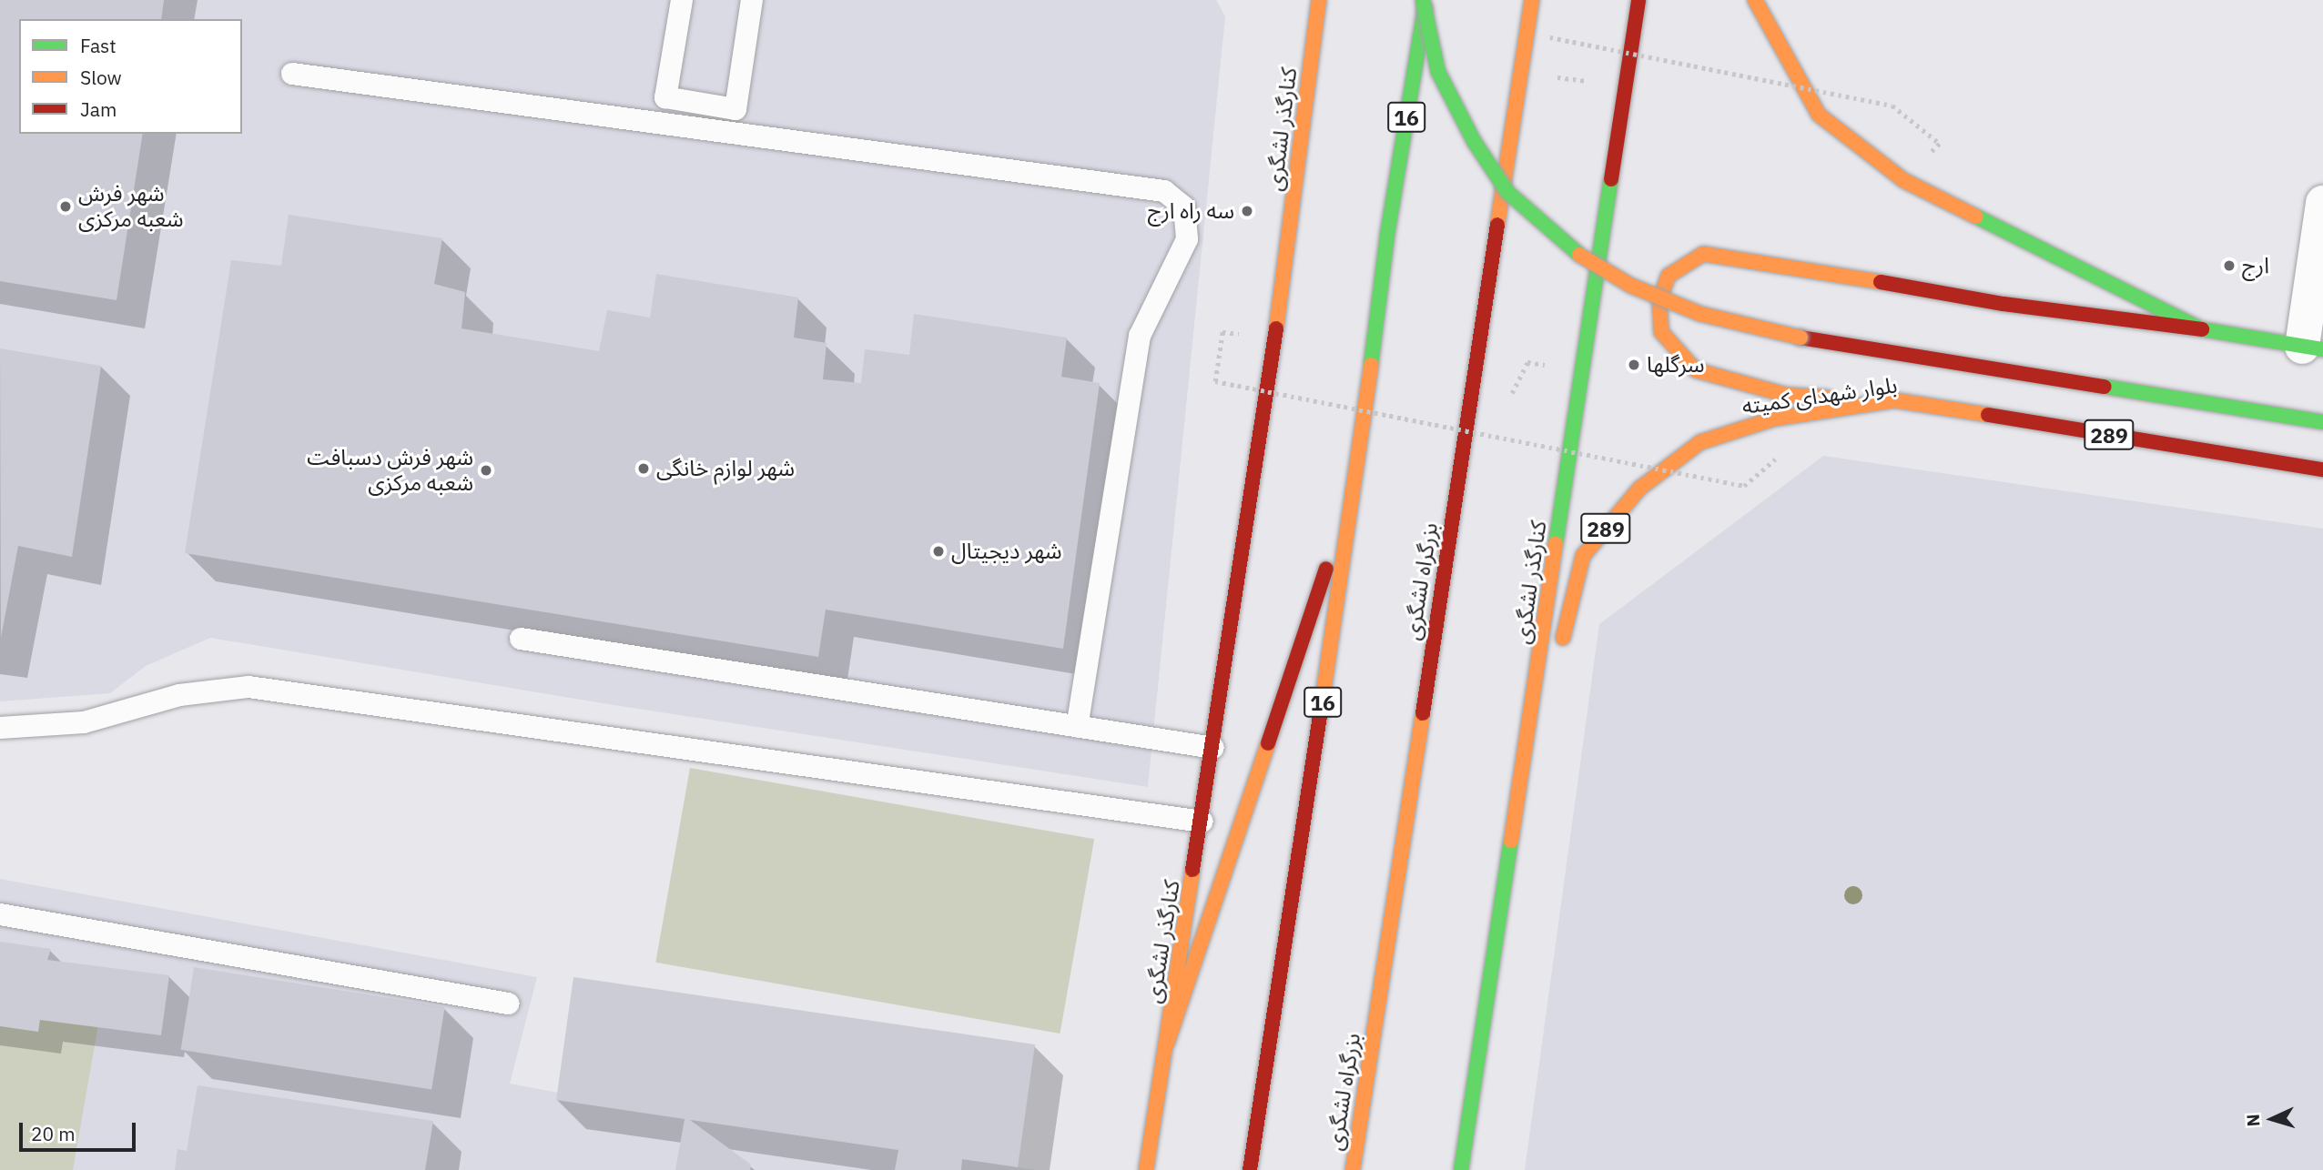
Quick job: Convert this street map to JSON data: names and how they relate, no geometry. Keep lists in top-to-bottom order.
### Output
{
  "streets": {
    "main road": [
      "16",
      "کنارگذر لشگری",
      "بلوار شهدای کمیته",
      "289",
      "بزرگراه لشگری"
    ]
  },
  "places": [
    "شهر فرش شعبه مرکزی",
    "سه راه ارج",
    "ارج",
    "سرگلها",
    "شهر لوازم خانگی",
    "شهر فرش دسبافت شعبه مرکزی",
    "شهر دیجیتال"
  ],
  "legend": ["Fast", "Slow", "Jam"],
  "scale_bar": "20 m",
  "north": "left"
}
